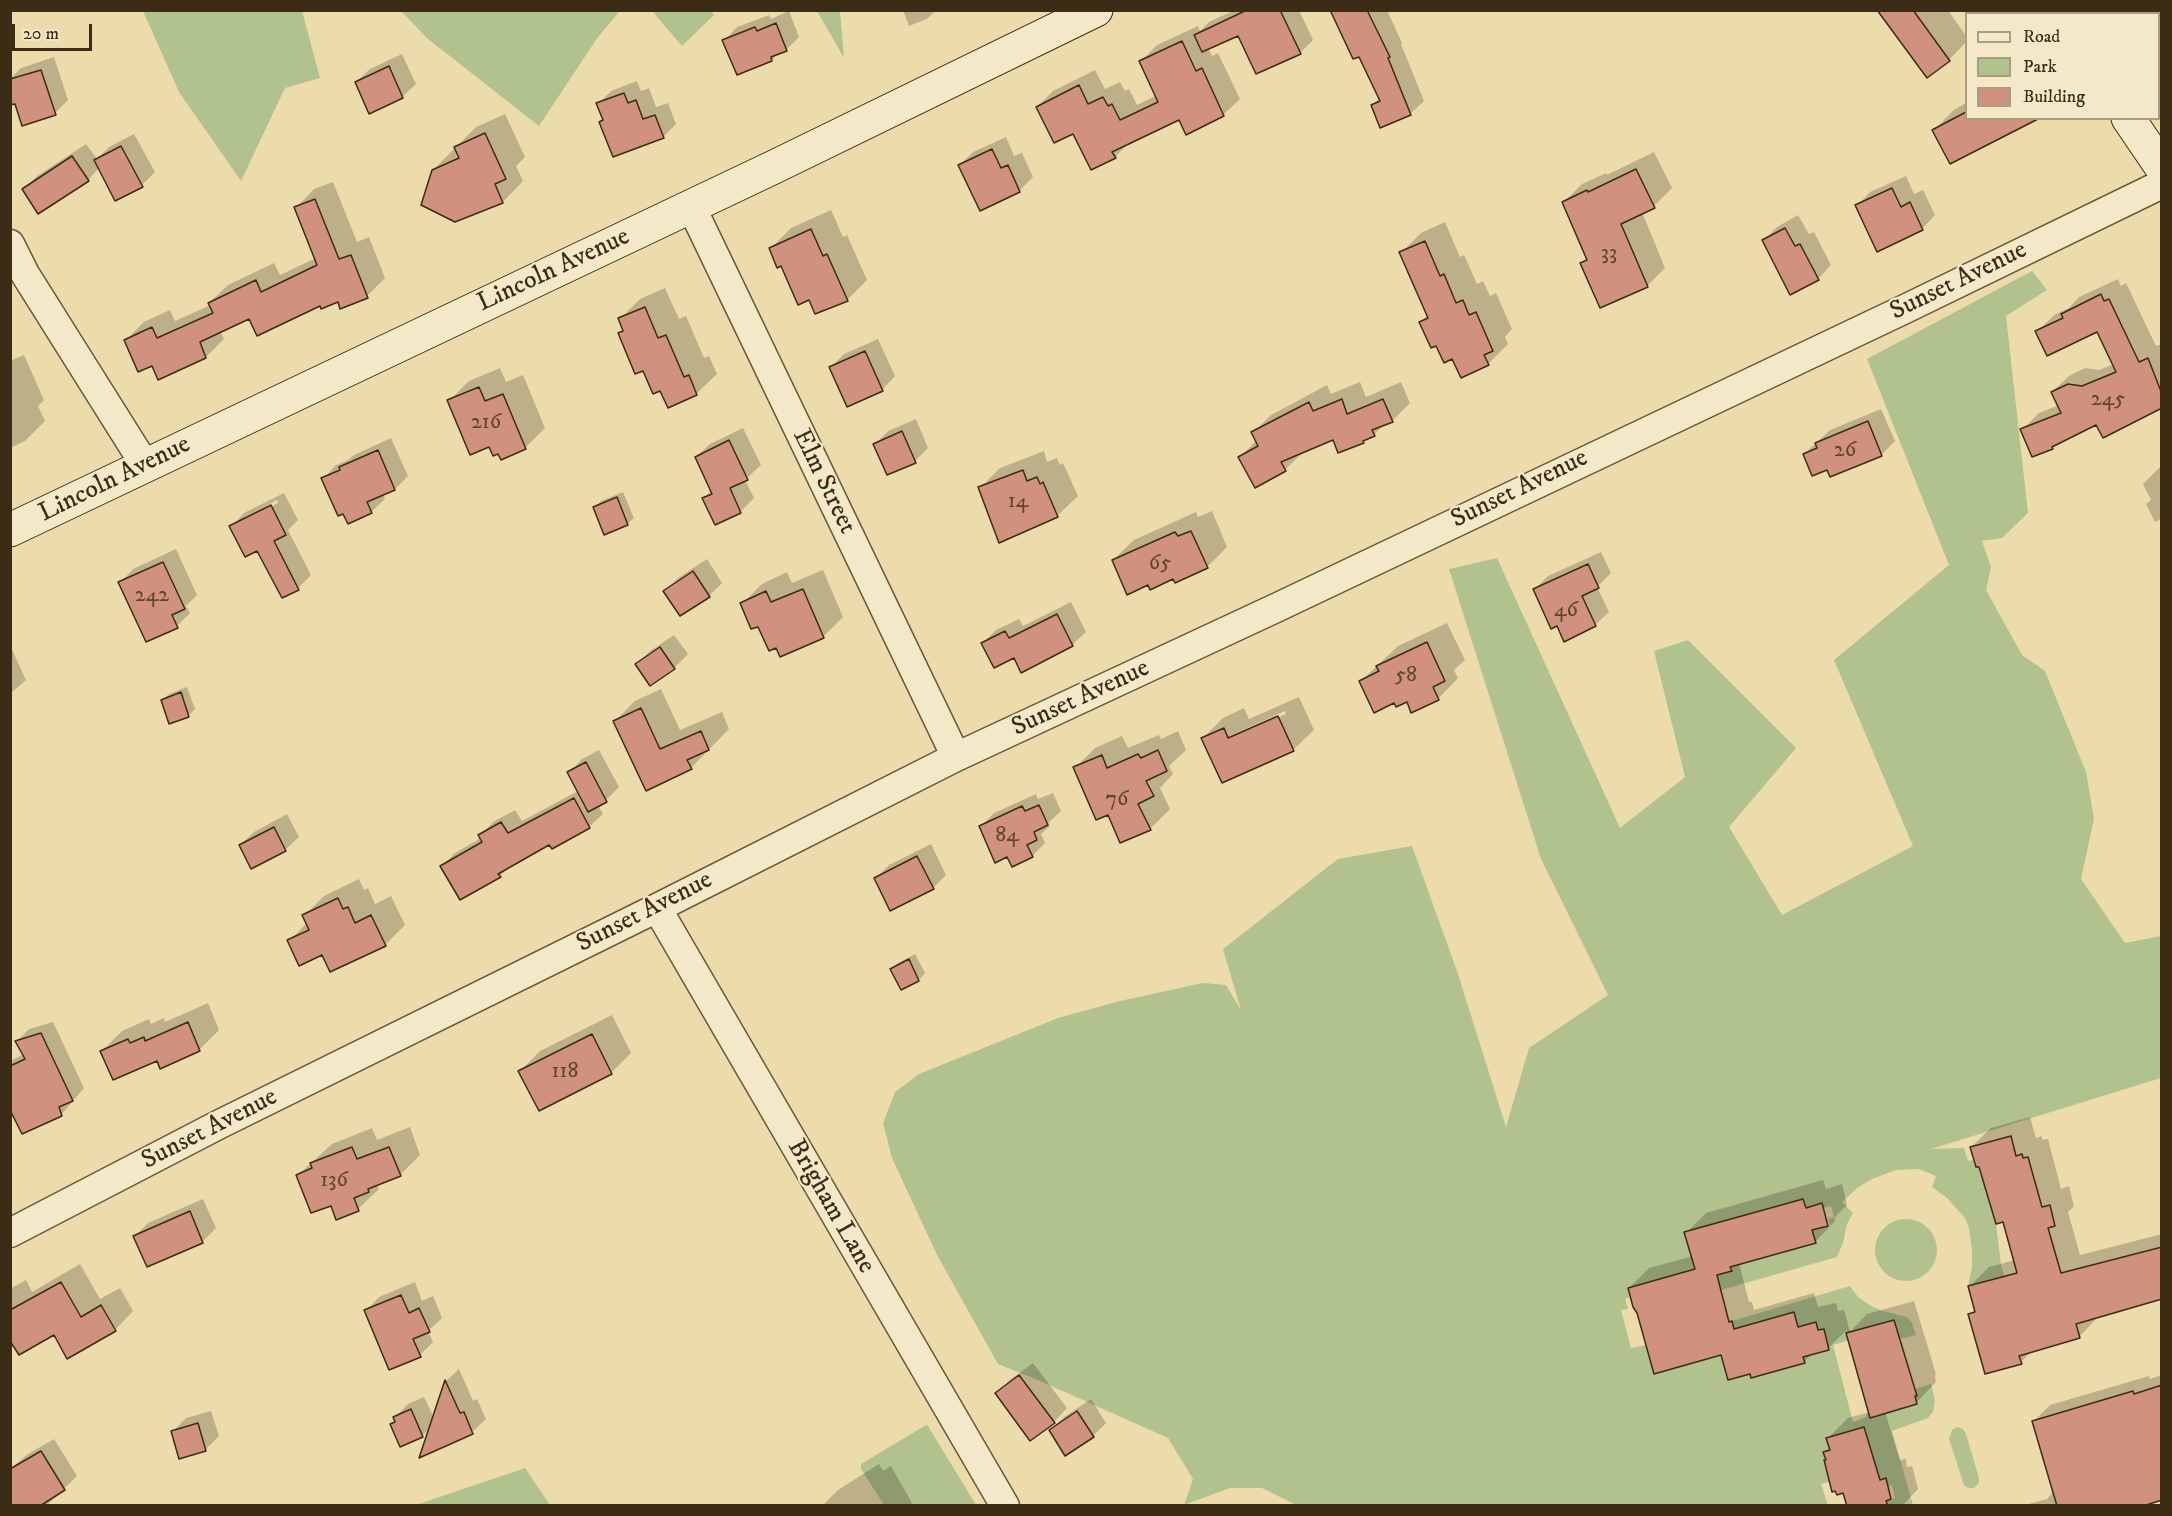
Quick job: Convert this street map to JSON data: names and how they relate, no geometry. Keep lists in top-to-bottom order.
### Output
{
  "streets": {
    "street": [
      "Lincoln Avenue",
      "Sunset Avenue",
      "Elm Street",
      "Brigham Lane"
    ]
  },
  "crossings": [
    ["Lincoln Avenue", "Elm Street"],
    ["Sunset Avenue", "Elm Street"],
    ["Sunset Avenue", "Brigham Lane"]
  ],
  "house_numbers": [
    "33",
    "245",
    "216",
    "26",
    "14",
    "65",
    "242",
    "46",
    "58",
    "76",
    "84",
    "118",
    "136"
  ],
  "legend": ["Road", "Park", "Building"],
  "scale_bar": "20 m"
}
